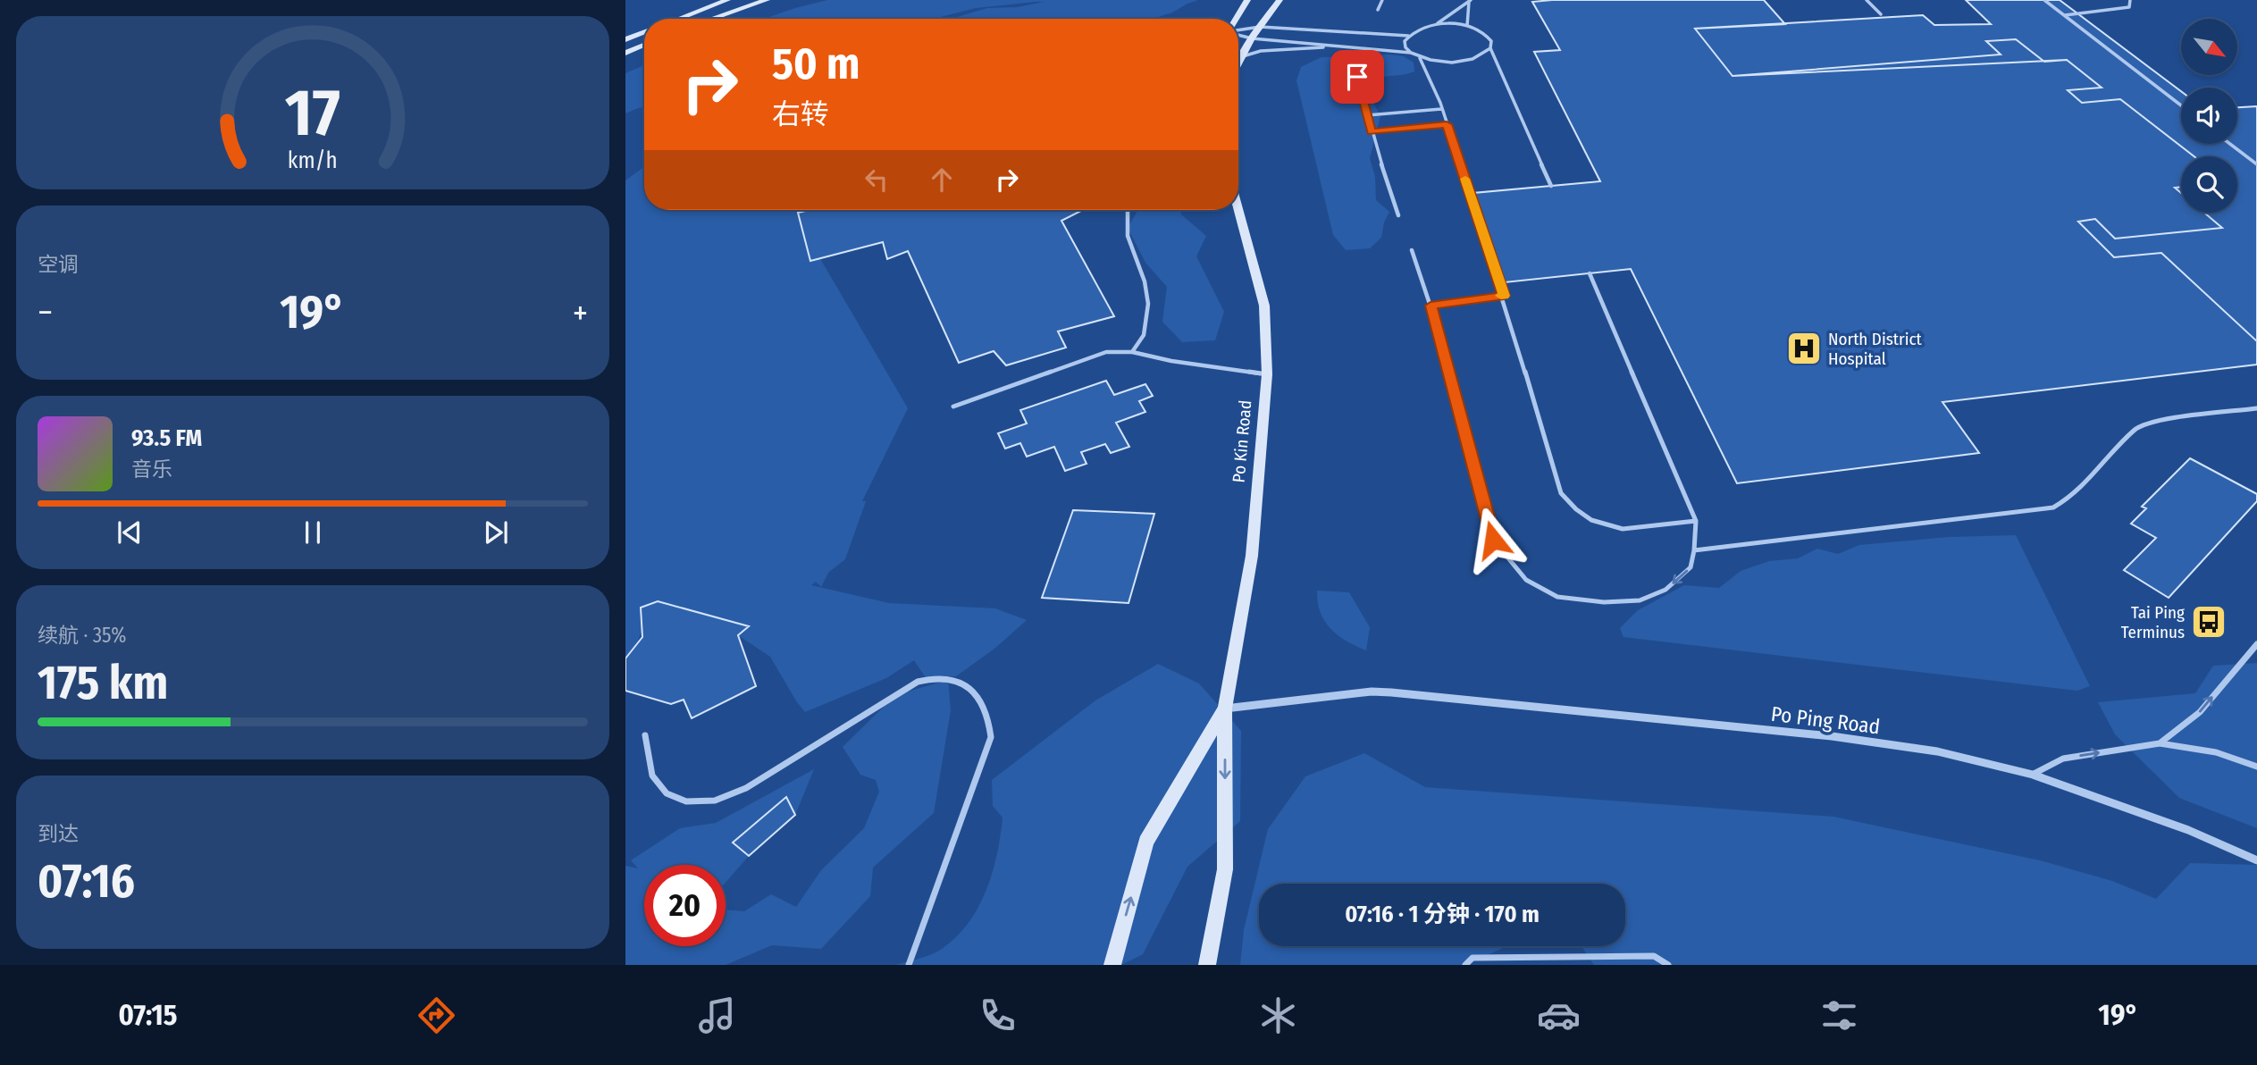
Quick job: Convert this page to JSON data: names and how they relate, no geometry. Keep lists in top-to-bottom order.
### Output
{
  "streets": {
    "street": ["Po Kin Road", "Po Ping Road"]
  },
  "crossings": [
    ["Po Kin Road", "Po Ping Road"]
  ],
  "places": {
    "hospital": ["North District Hospital"],
    "bus stop": ["Tai Ping Terminus"]
  },
  "north": "bottom right",
  "page": {
    "turn": ["50 m", "右转"],
    "tile": [
      "空调",
      ["续航 · 35%", "175 km"],
      ["到达", "07:16"]
    ],
    "heat": ["−", "19°", "+"],
    "song": ["93.5 FM", "音乐"],
    "limit": "20",
    "trip": "07:16 · 1 分钟 · 170 m",
    "tabs": ["07:15", "19°"],
    "gauge": ["17", "km/h"]
  }
}
